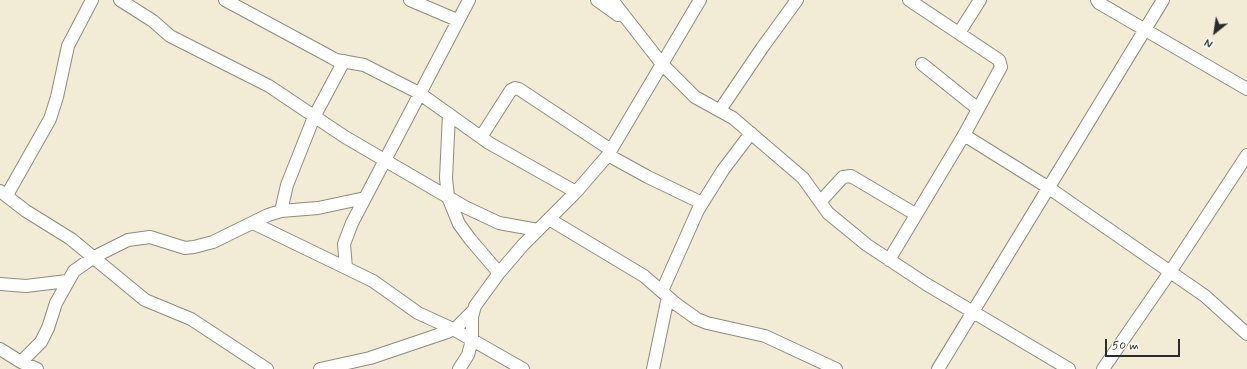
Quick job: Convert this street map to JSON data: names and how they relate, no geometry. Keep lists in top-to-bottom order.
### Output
{
  "scale_bar": "50 m",
  "north": "bottom left"
}
